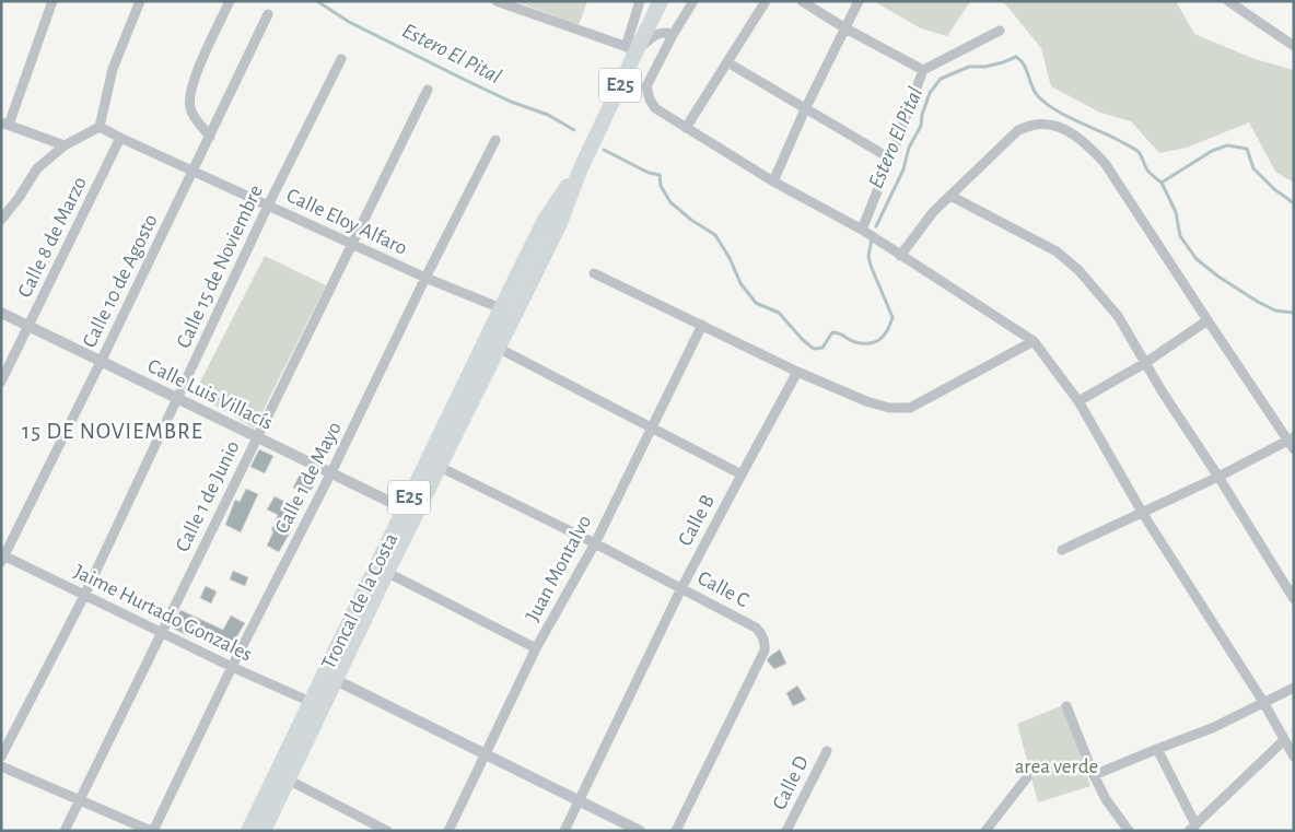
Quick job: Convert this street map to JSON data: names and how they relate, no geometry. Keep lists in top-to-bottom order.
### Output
{
  "streets": {
    "highway": ["E25", "Troncal de la Costa"],
    "street": [
      "Calle Eloy Alfaro",
      "Calle 8 de Marzo",
      "Calle 15 de Noviembre",
      "Calle 10 de Agosto",
      "Calle Luis Villacís",
      "Calle 1 de Mayo",
      "Calle 1 de Junio",
      "Calle B",
      "Juan Montalvo",
      "Calle C",
      "Jaime Hurtado Gonzales",
      "Calle D"
    ]
  },
  "crossings": [
    ["Calle Eloy Alfaro", "Calle 8 de Marzo"],
    ["Calle Eloy Alfaro", "Calle 15 de Noviembre"],
    ["Calle Eloy Alfaro", "Calle 10 de Agosto"],
    ["Calle Eloy Alfaro", "Calle 1 de Mayo"],
    ["Calle Eloy Alfaro", "Calle 1 de Junio"],
    ["Calle Eloy Alfaro", "Troncal de la Costa"],
    ["Calle 8 de Marzo", "Calle Luis Villacís"],
    ["Calle 15 de Noviembre", "Calle Luis Villacís"],
    ["Calle 15 de Noviembre", "Jaime Hurtado Gonzales"],
    ["Calle 10 de Agosto", "Calle Luis Villacís"],
    ["Calle 10 de Agosto", "Jaime Hurtado Gonzales"],
    ["Calle Luis Villacís", "Calle 1 de Mayo"],
    ["Calle Luis Villacís", "Calle 1 de Junio"],
    ["Calle Luis Villacís", "Troncal de la Costa"],
    ["Calle 1 de Mayo", "Jaime Hurtado Gonzales"],
    ["Calle 1 de Junio", "Jaime Hurtado Gonzales"],
    ["Calle B", "Calle C"],
    ["Juan Montalvo", "Calle C"],
    ["Calle C", "Troncal de la Costa"],
    ["Troncal de la Costa", "Jaime Hurtado Gonzales"]
  ],
  "districts": ["15 DE NOVIEMBRE"],
  "water": ["Estero El Pital"],
  "parks": ["area verde"]
}
